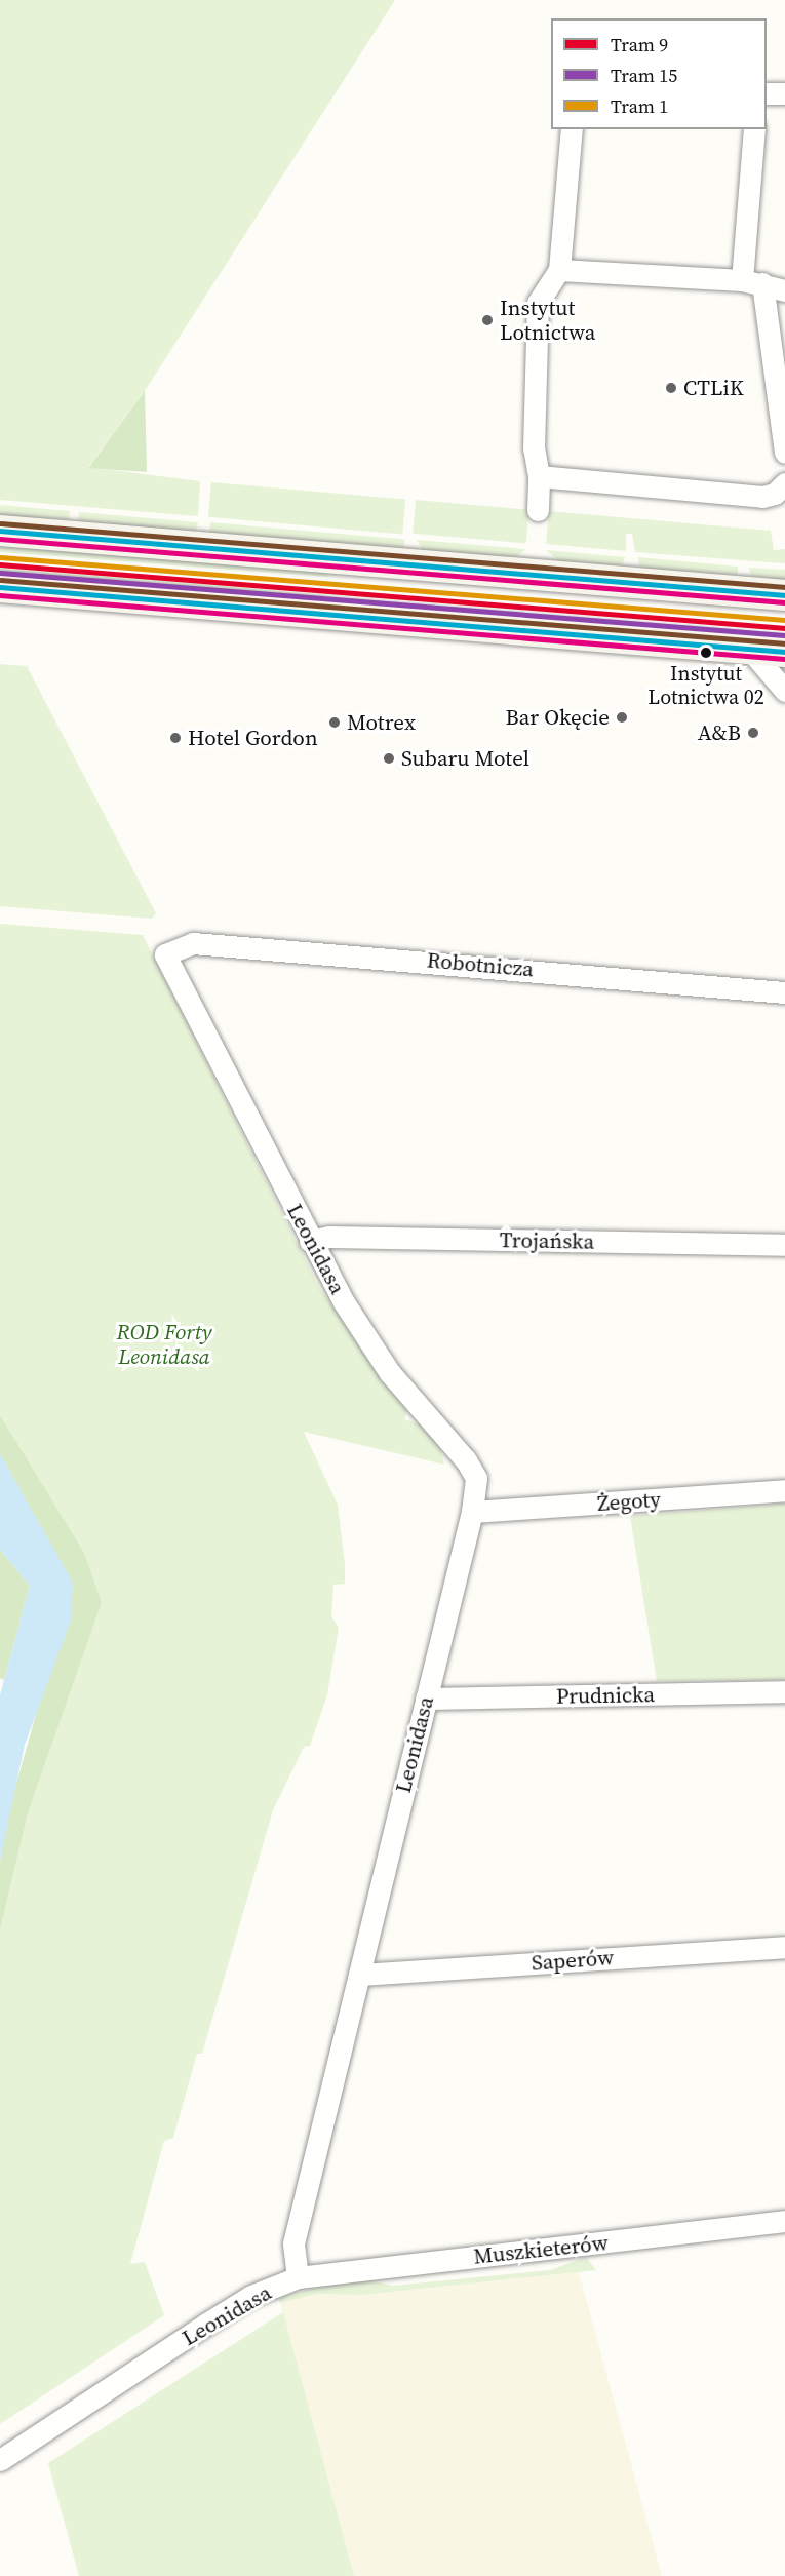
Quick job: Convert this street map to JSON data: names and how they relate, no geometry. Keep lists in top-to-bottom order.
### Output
{
  "streets": {
    "street": [
      "Robotnicza",
      "Trojańska",
      "Leonidasa",
      "Żegoty",
      "Prudnicka",
      "Saperów",
      "Muszkieterów"
    ]
  },
  "crossings": [
    ["Robotnicza", "Leonidasa"],
    ["Trojańska", "Leonidasa"],
    ["Leonidasa", "Żegoty"],
    ["Leonidasa", "Prudnicka"],
    ["Leonidasa", "Saperów"],
    ["Leonidasa", "Muszkieterów"]
  ],
  "parks": ["ROD Forty Leonidasa"],
  "places": [
    "Instytut Lotnictwa",
    "CTLiK",
    "Instytut Lotnictwa 02",
    "Bar Okęcie",
    "Motrex",
    "A&B",
    "Hotel Gordon",
    "Subaru Motel"
  ],
  "lines": ["tram line 1", "tram line 9", "tram line 15"],
  "legend": ["Tram 9", "Tram 15", "Tram 1"]
}
